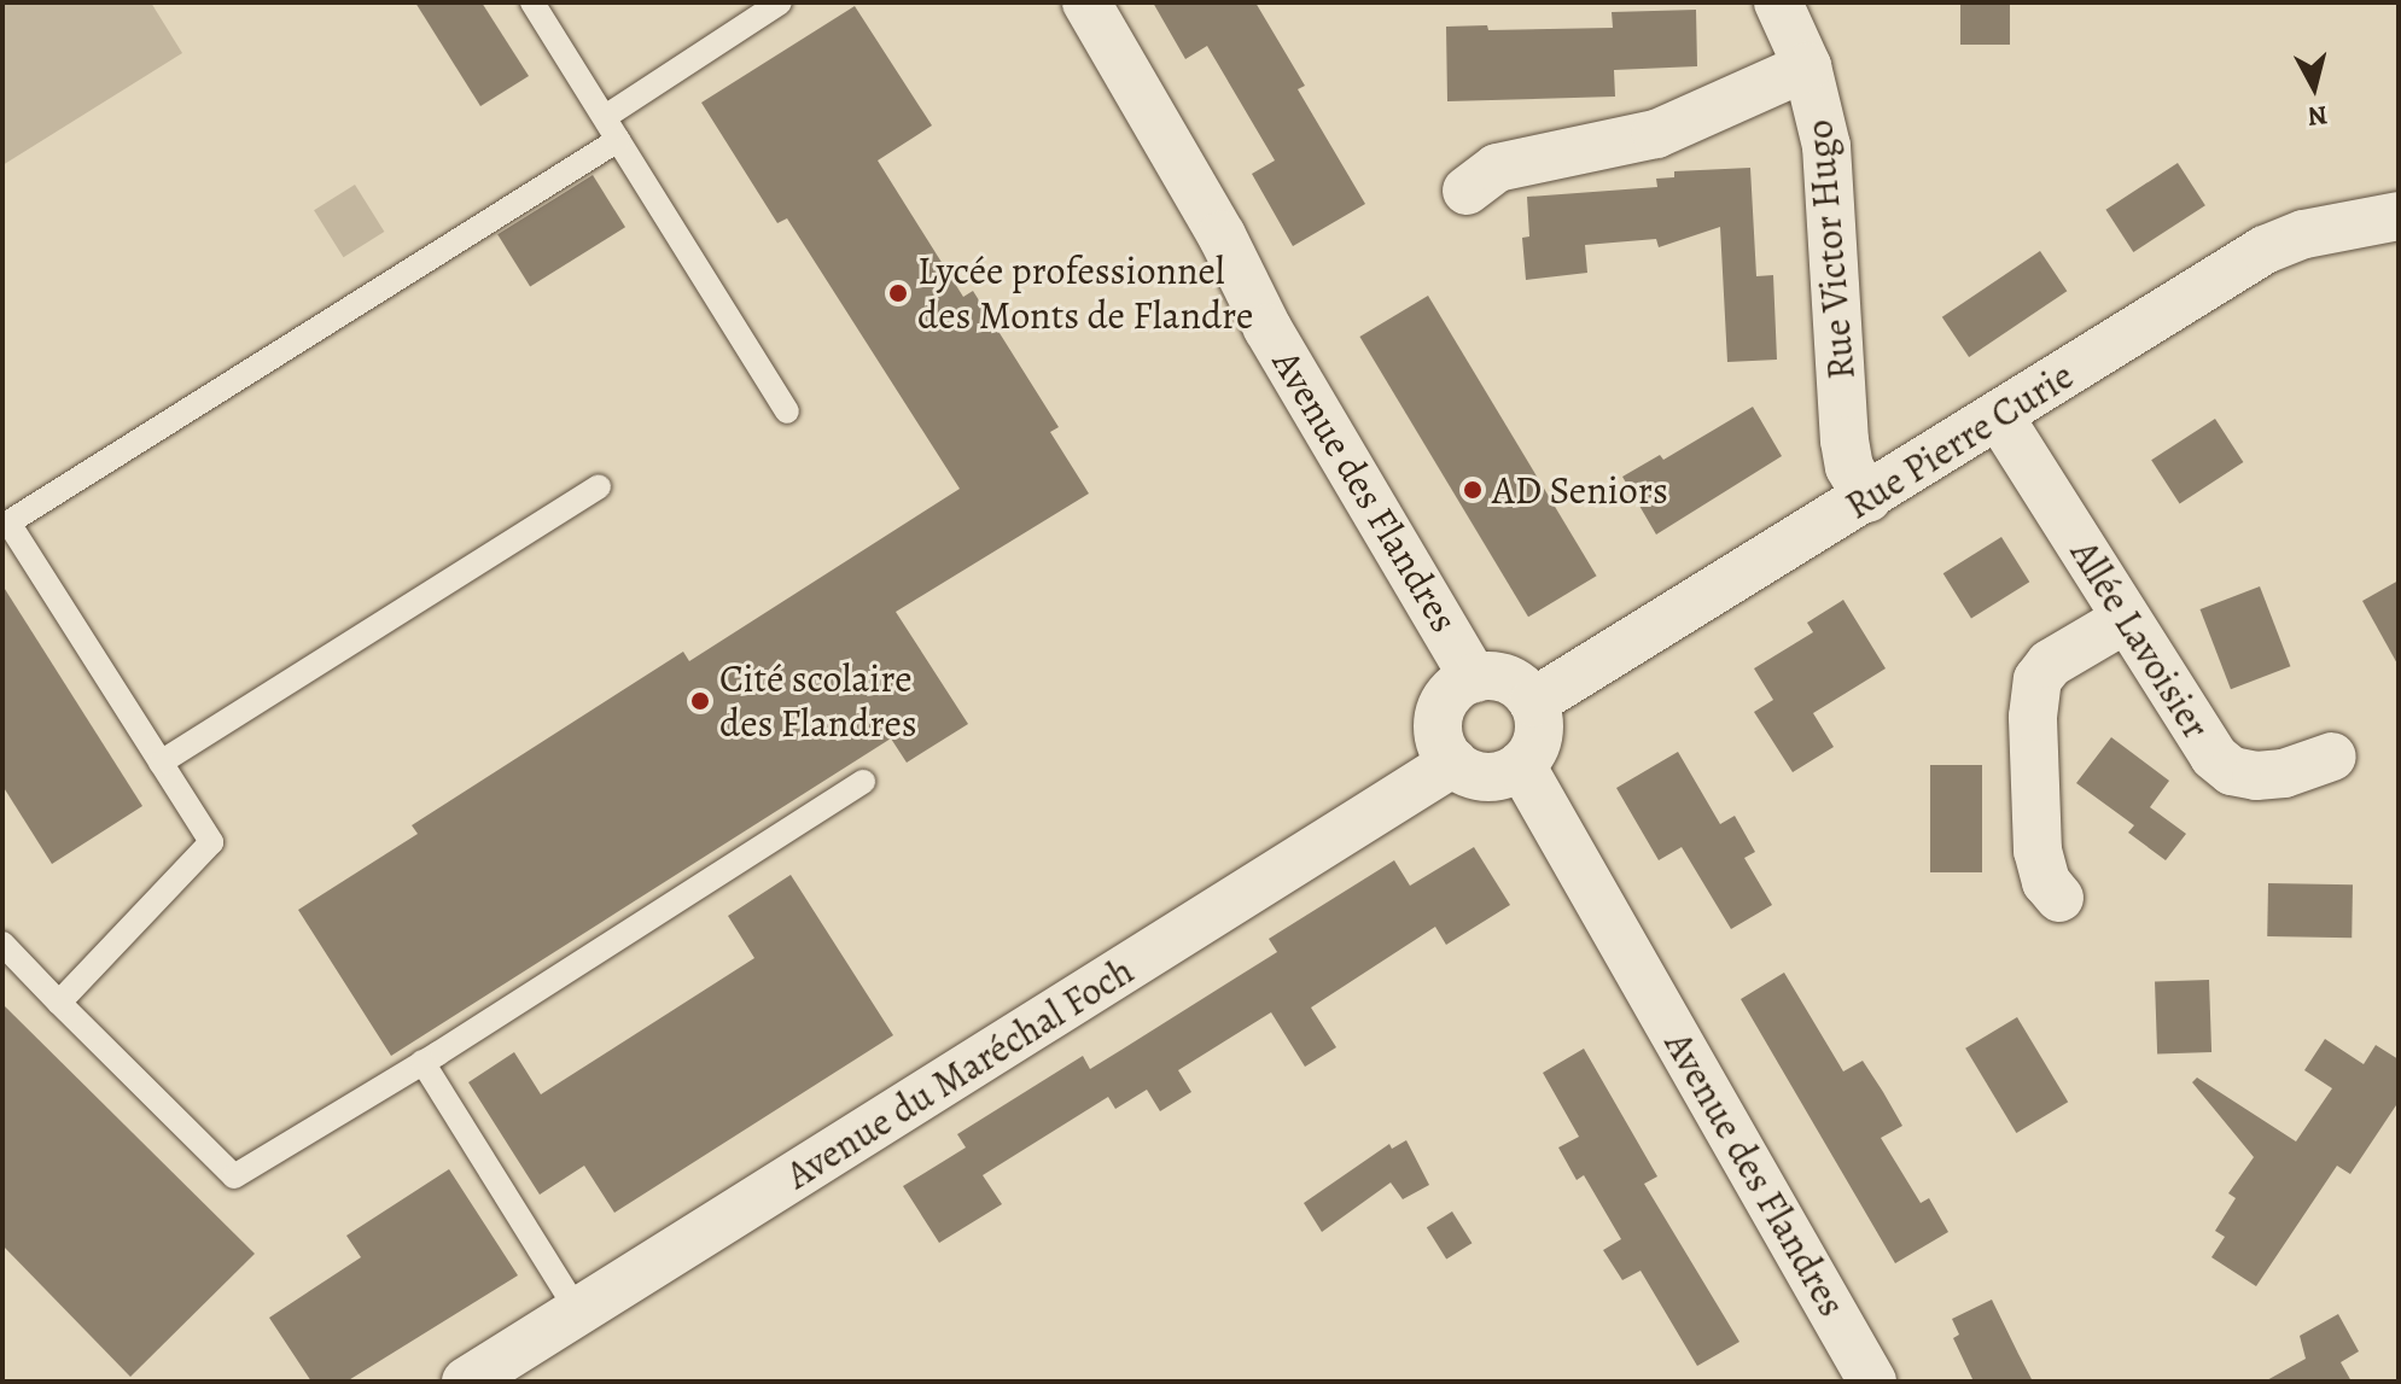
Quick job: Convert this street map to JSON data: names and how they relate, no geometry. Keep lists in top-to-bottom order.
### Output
{
  "streets": {
    "street": [
      "Rue Victor Hugo",
      "Rue Pierre Curie",
      "Avenue des Flandres",
      "Allée Lavoisier",
      "Avenue du Maréchal Foch"
    ]
  },
  "crossings": [
    ["Rue Victor Hugo", "Rue Pierre Curie"],
    ["Rue Pierre Curie", "Avenue des Flandres"],
    ["Rue Pierre Curie", "Allée Lavoisier"],
    ["Rue Pierre Curie", "Avenue du Maréchal Foch"],
    ["Avenue des Flandres", "Avenue du Maréchal Foch"]
  ],
  "places": ["Lycée professionnel des Monts de Flandre", "AD Seniors", "Cité scolaire des Flandres"],
  "north": "bottom"
}
